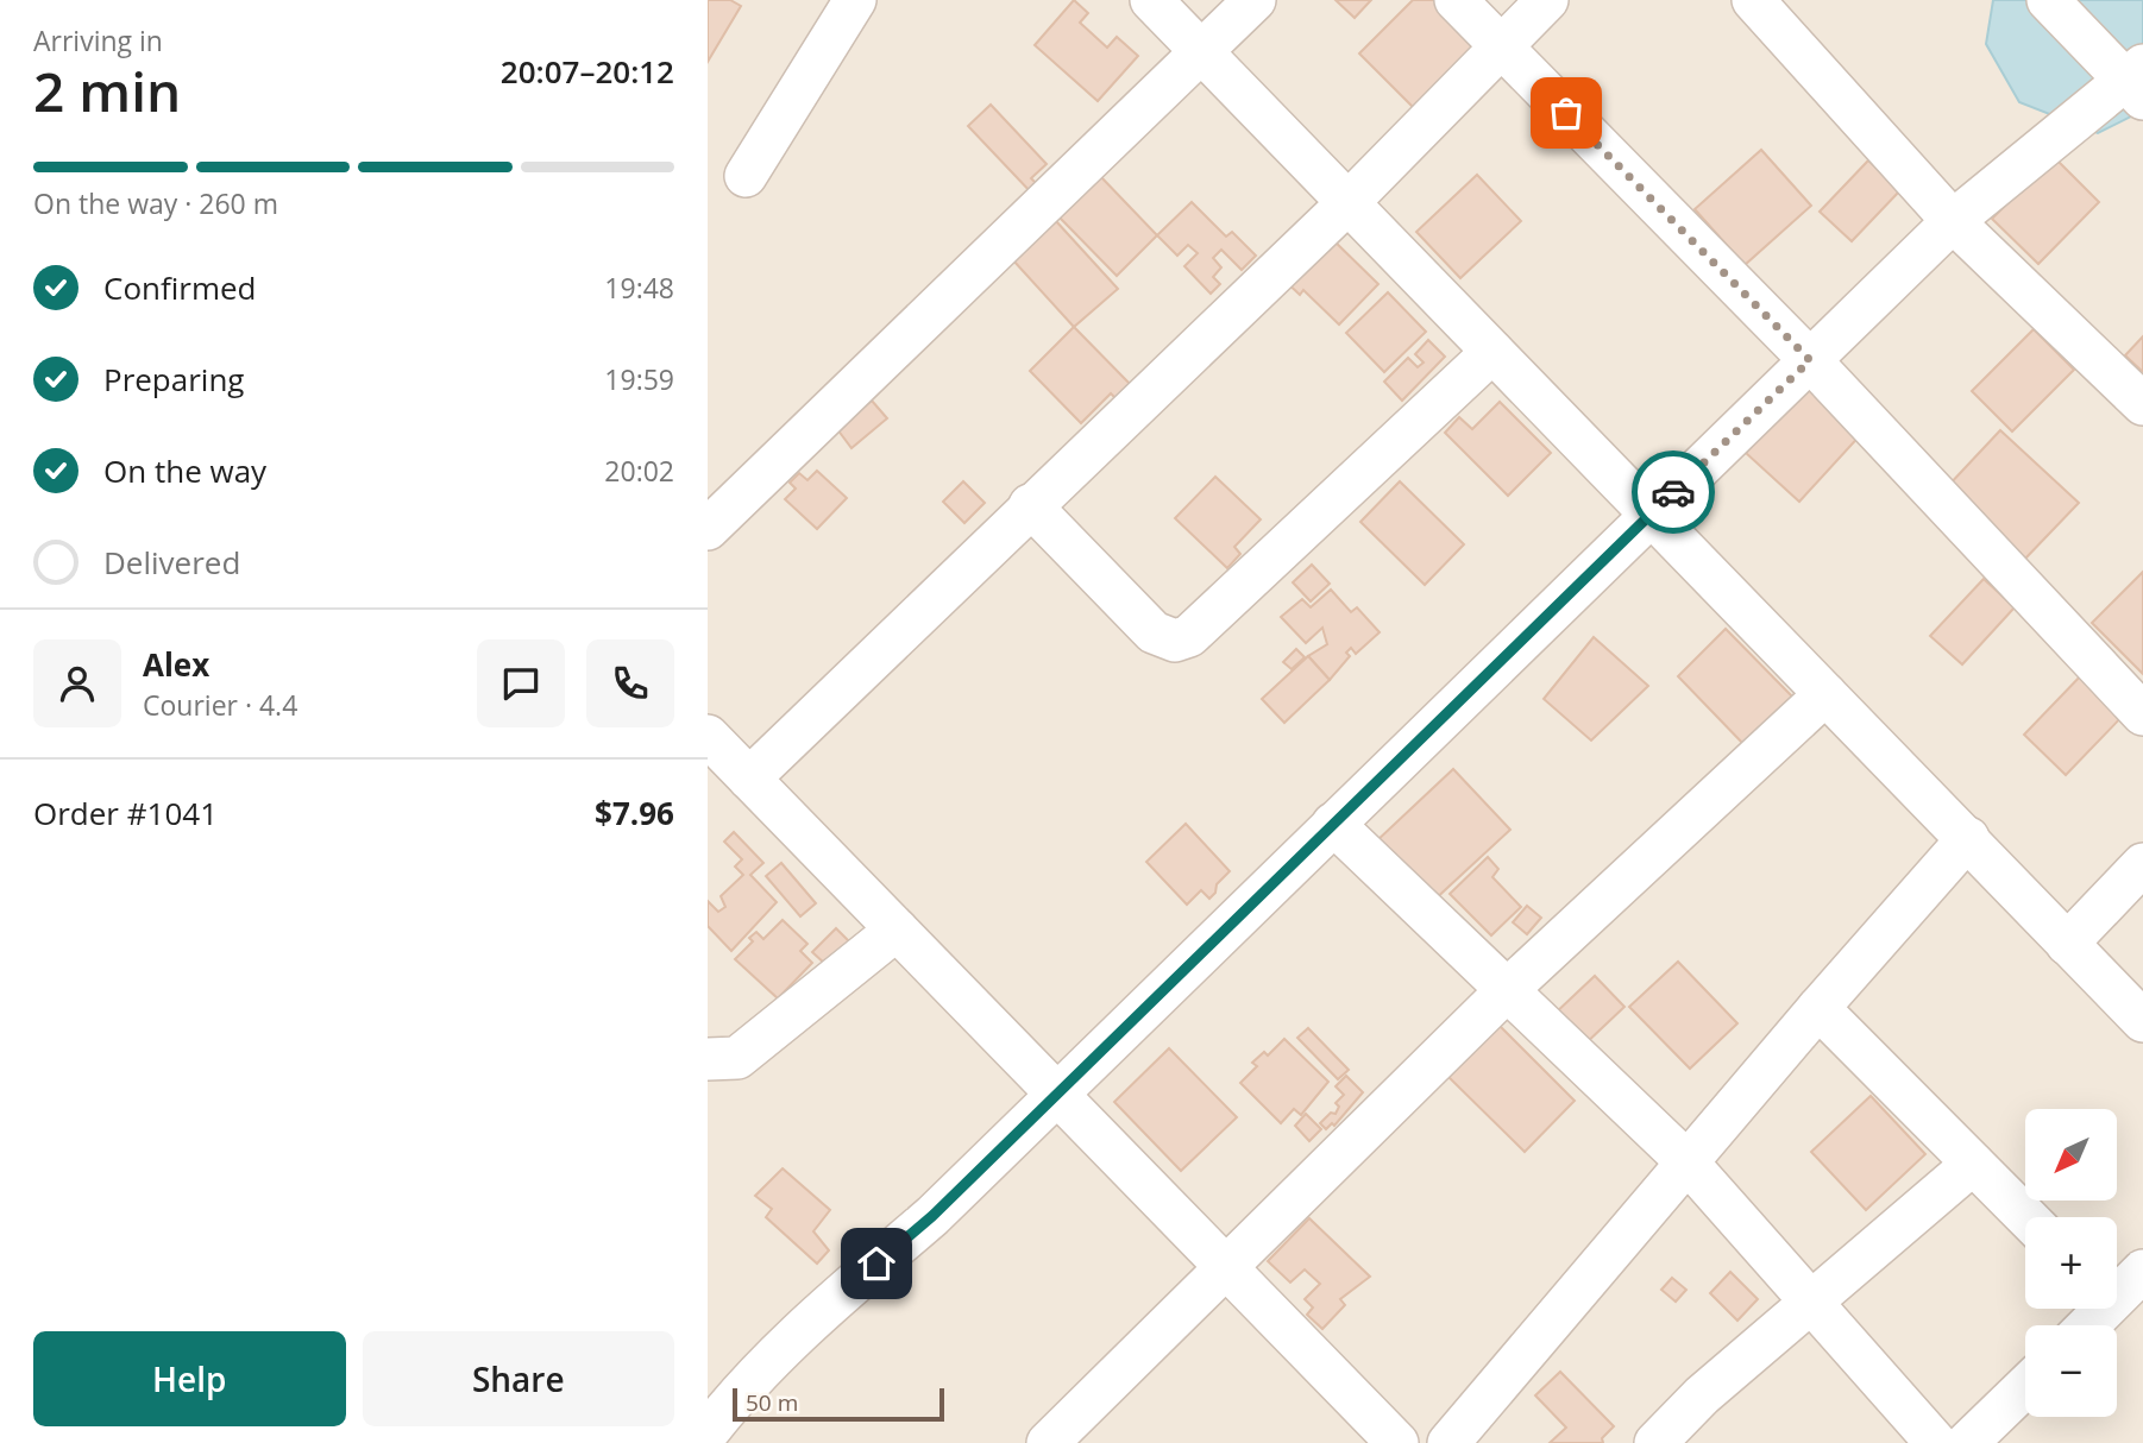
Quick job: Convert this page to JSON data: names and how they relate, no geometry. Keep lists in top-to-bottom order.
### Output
{
  "scale_bar": "50 m",
  "north": "bottom left",
  "page": {
    "heading": ["2 min", "Arriving in", "20:07–20:12"],
    "panel": [
      "Alex",
      "Courier · 4.4",
      "Order #1041",
      "$7.96"
    ],
    "bar": "On the way · 260 m",
    "list": [
      ["Confirmed", "19:48"],
      ["Preparing", "19:59"],
      ["On the way", "20:02"],
      "Delivered"
    ],
    "map_buttons": ["+", "−"],
    "buttons": ["Help", "Share"],
    "scale": "50 m"
  }
}
